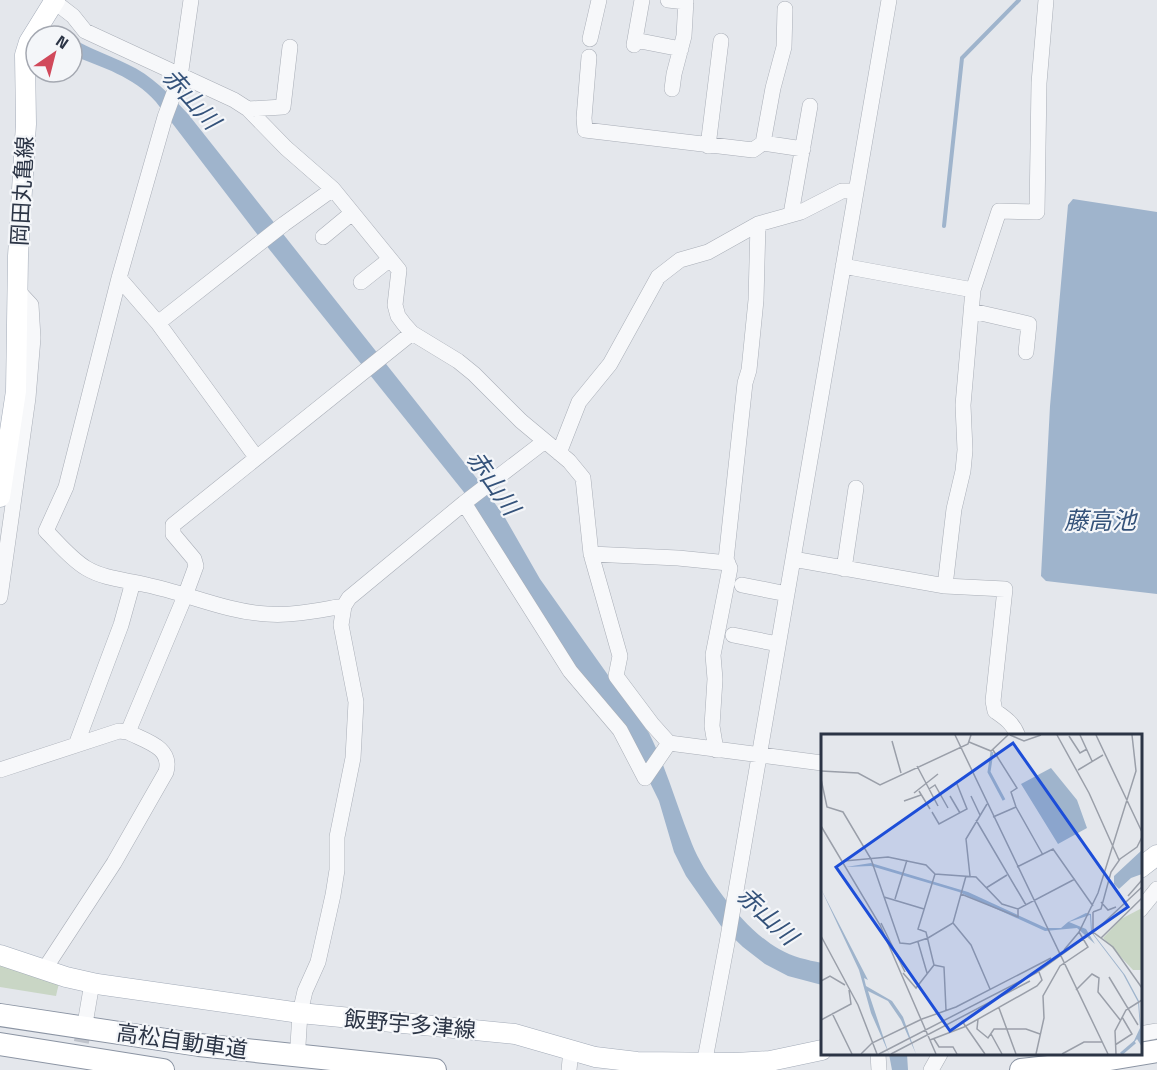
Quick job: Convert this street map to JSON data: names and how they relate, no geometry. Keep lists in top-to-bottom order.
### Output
{
  "streets": {
    "highway": ["高松自動車道"],
    "main road": ["岡田丸亀線", "飯野宇多津線"]
  },
  "water": ["赤山川", "藤高池"],
  "north": "top right"
}
